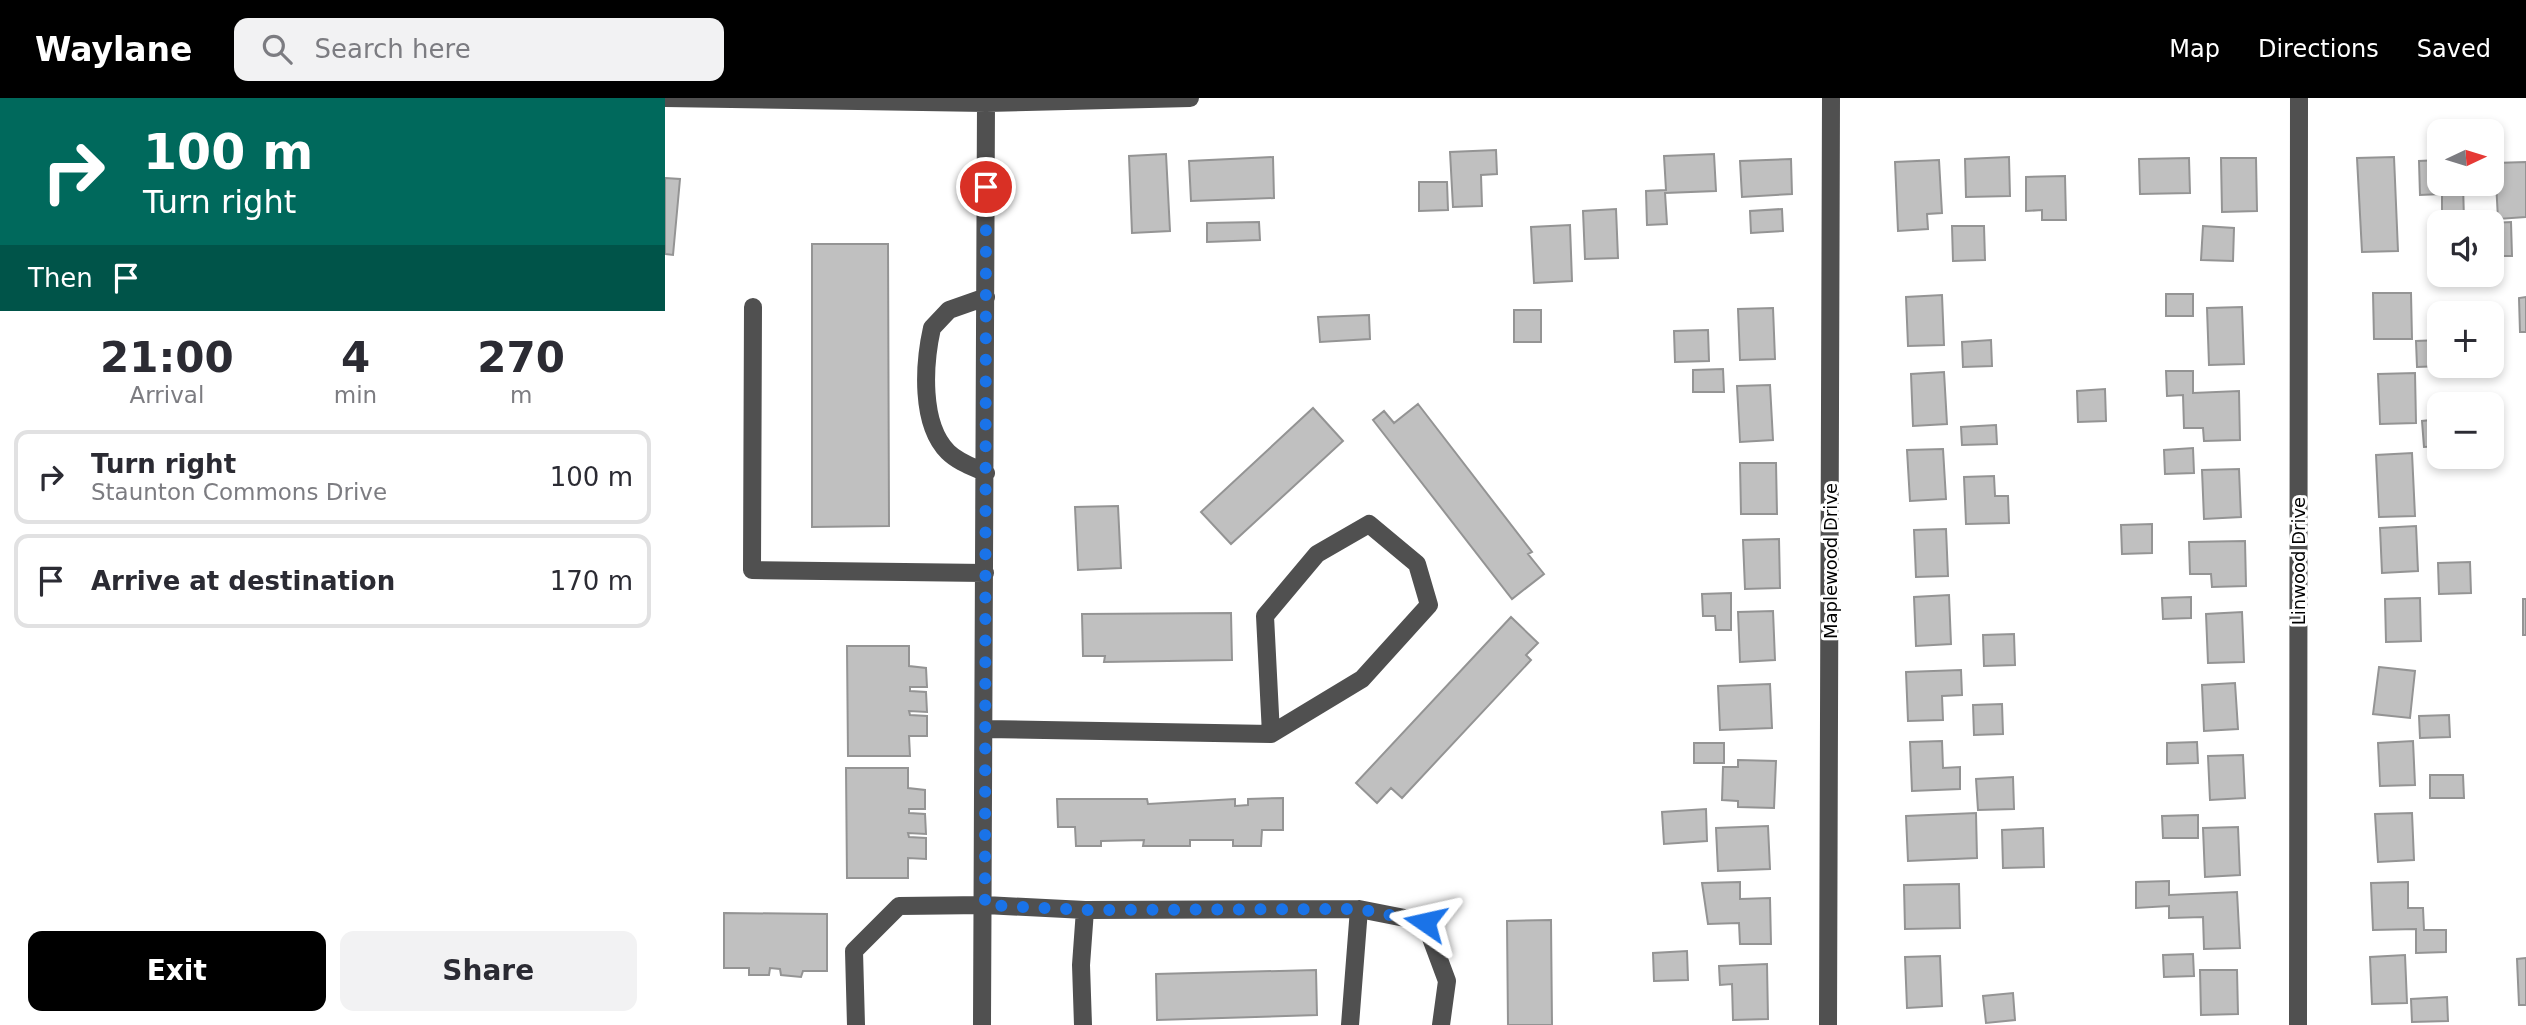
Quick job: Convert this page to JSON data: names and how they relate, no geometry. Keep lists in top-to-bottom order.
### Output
{
  "streets": {
    "street": ["Maplewood Drive", "Linwood Drive"]
  },
  "north": "right",
  "page": {
    "header": "Waylane",
    "search": "Search here",
    "nav": ["Map", "Directions", "Saved"],
    "turn": ["100 m", "Turn right"],
    "map_buttons": ["+", "−"],
    "then": "Then",
    "eta": [
      "21:00",
      "Arrival",
      "4",
      "min",
      "270",
      "m"
    ],
    "list": [
      {
        "name": "Turn right",
        "note": "Staunton Commons Drive",
        "value": "100 m"
      },
      {
        "name": "Arrive at destination",
        "value": "170 m"
      }
    ],
    "buttons": ["Exit", "Share"]
  }
}
